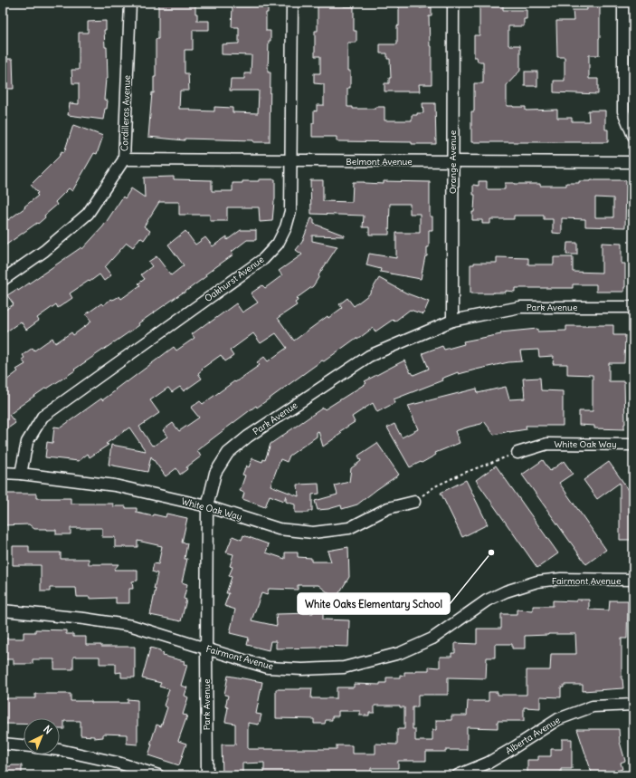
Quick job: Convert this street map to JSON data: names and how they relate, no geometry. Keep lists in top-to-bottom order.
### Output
{
  "streets": {
    "street": [
      "Cordilleras Avenue",
      "Belmont Avenue",
      "Orange Avenue",
      "Oakhurst Avenue",
      "Park Avenue",
      "White Oak Way",
      "Fairmont Avenue",
      "Alberta Avenue"
    ]
  },
  "crossings": [
    ["Cordilleras Avenue", "Belmont Avenue"],
    ["Belmont Avenue", "Orange Avenue"],
    ["Belmont Avenue", "Oakhurst Avenue"],
    ["Orange Avenue", "Park Avenue"],
    ["Oakhurst Avenue", "White Oak Way"],
    ["Park Avenue", "White Oak Way"],
    ["Park Avenue", "Fairmont Avenue"]
  ],
  "places": ["White Oaks Elementary School"],
  "north": "top right"
}
